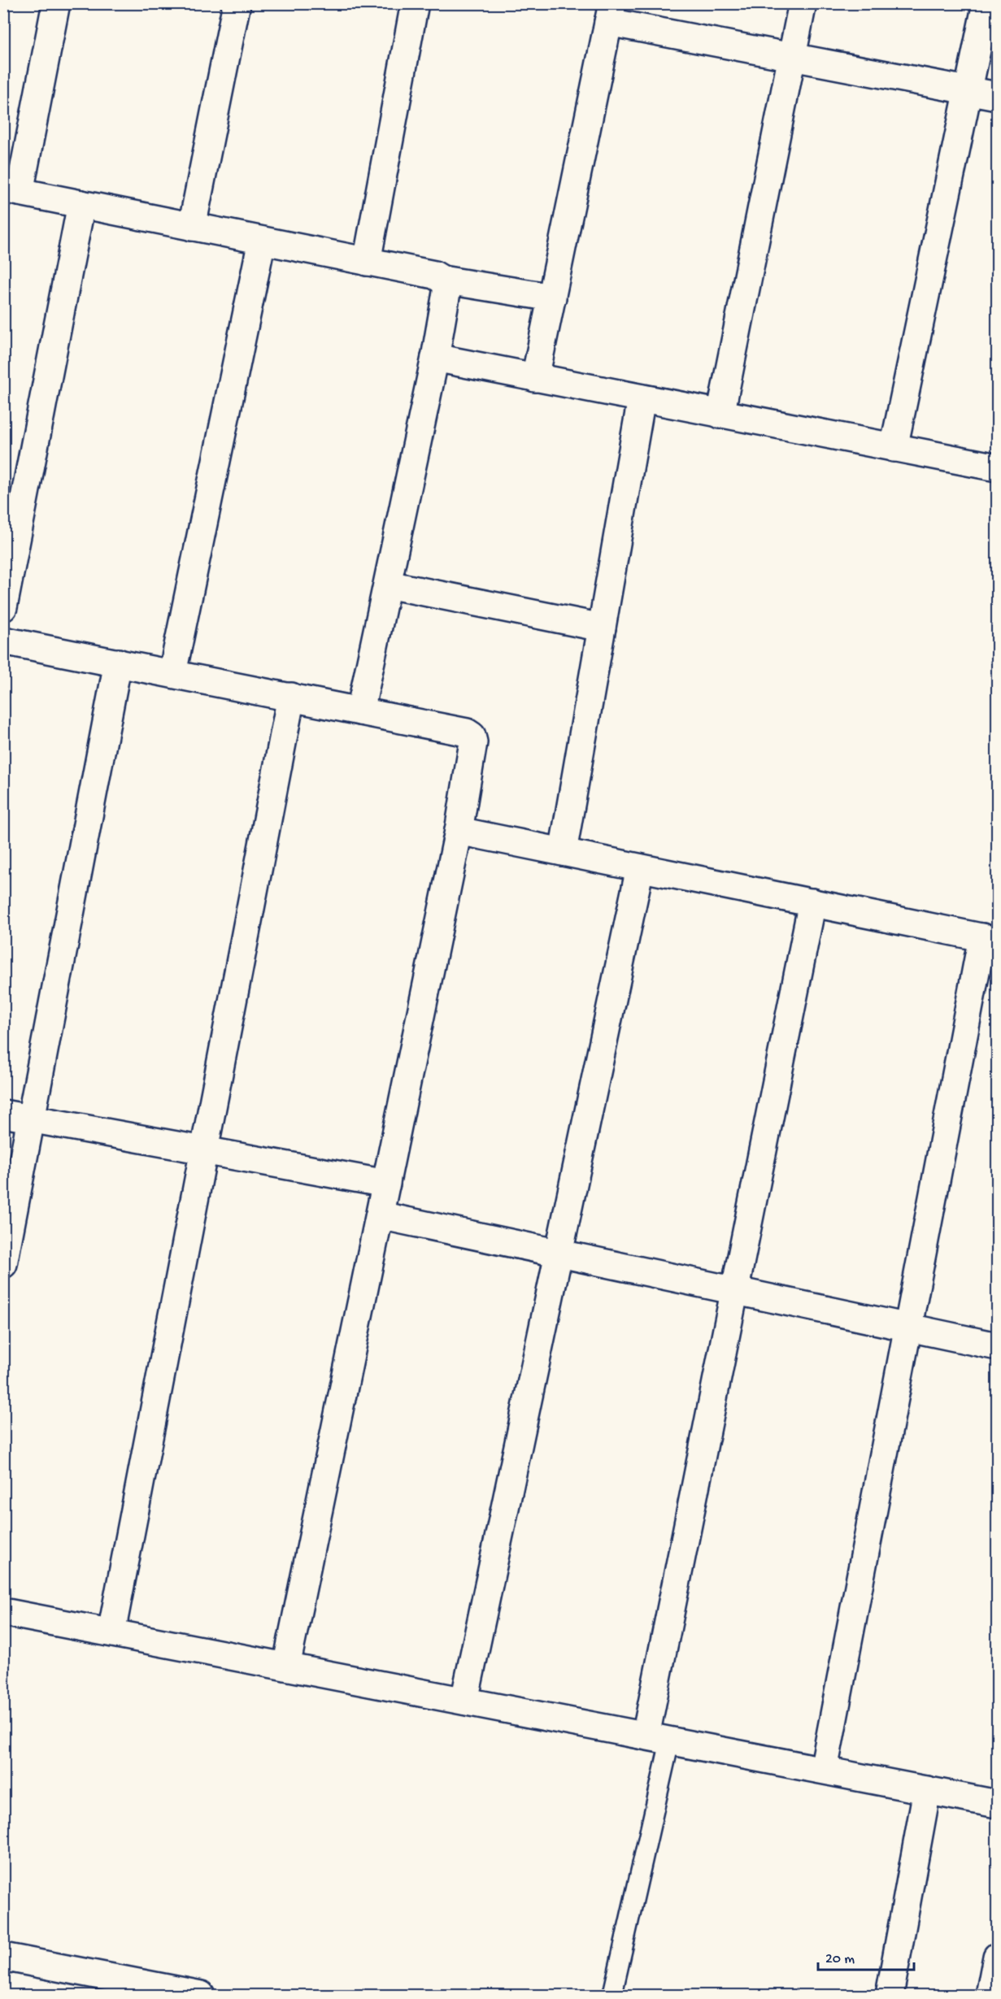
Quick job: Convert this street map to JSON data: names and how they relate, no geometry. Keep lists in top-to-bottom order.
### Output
{
  "scale_bar": "20 m"
}
